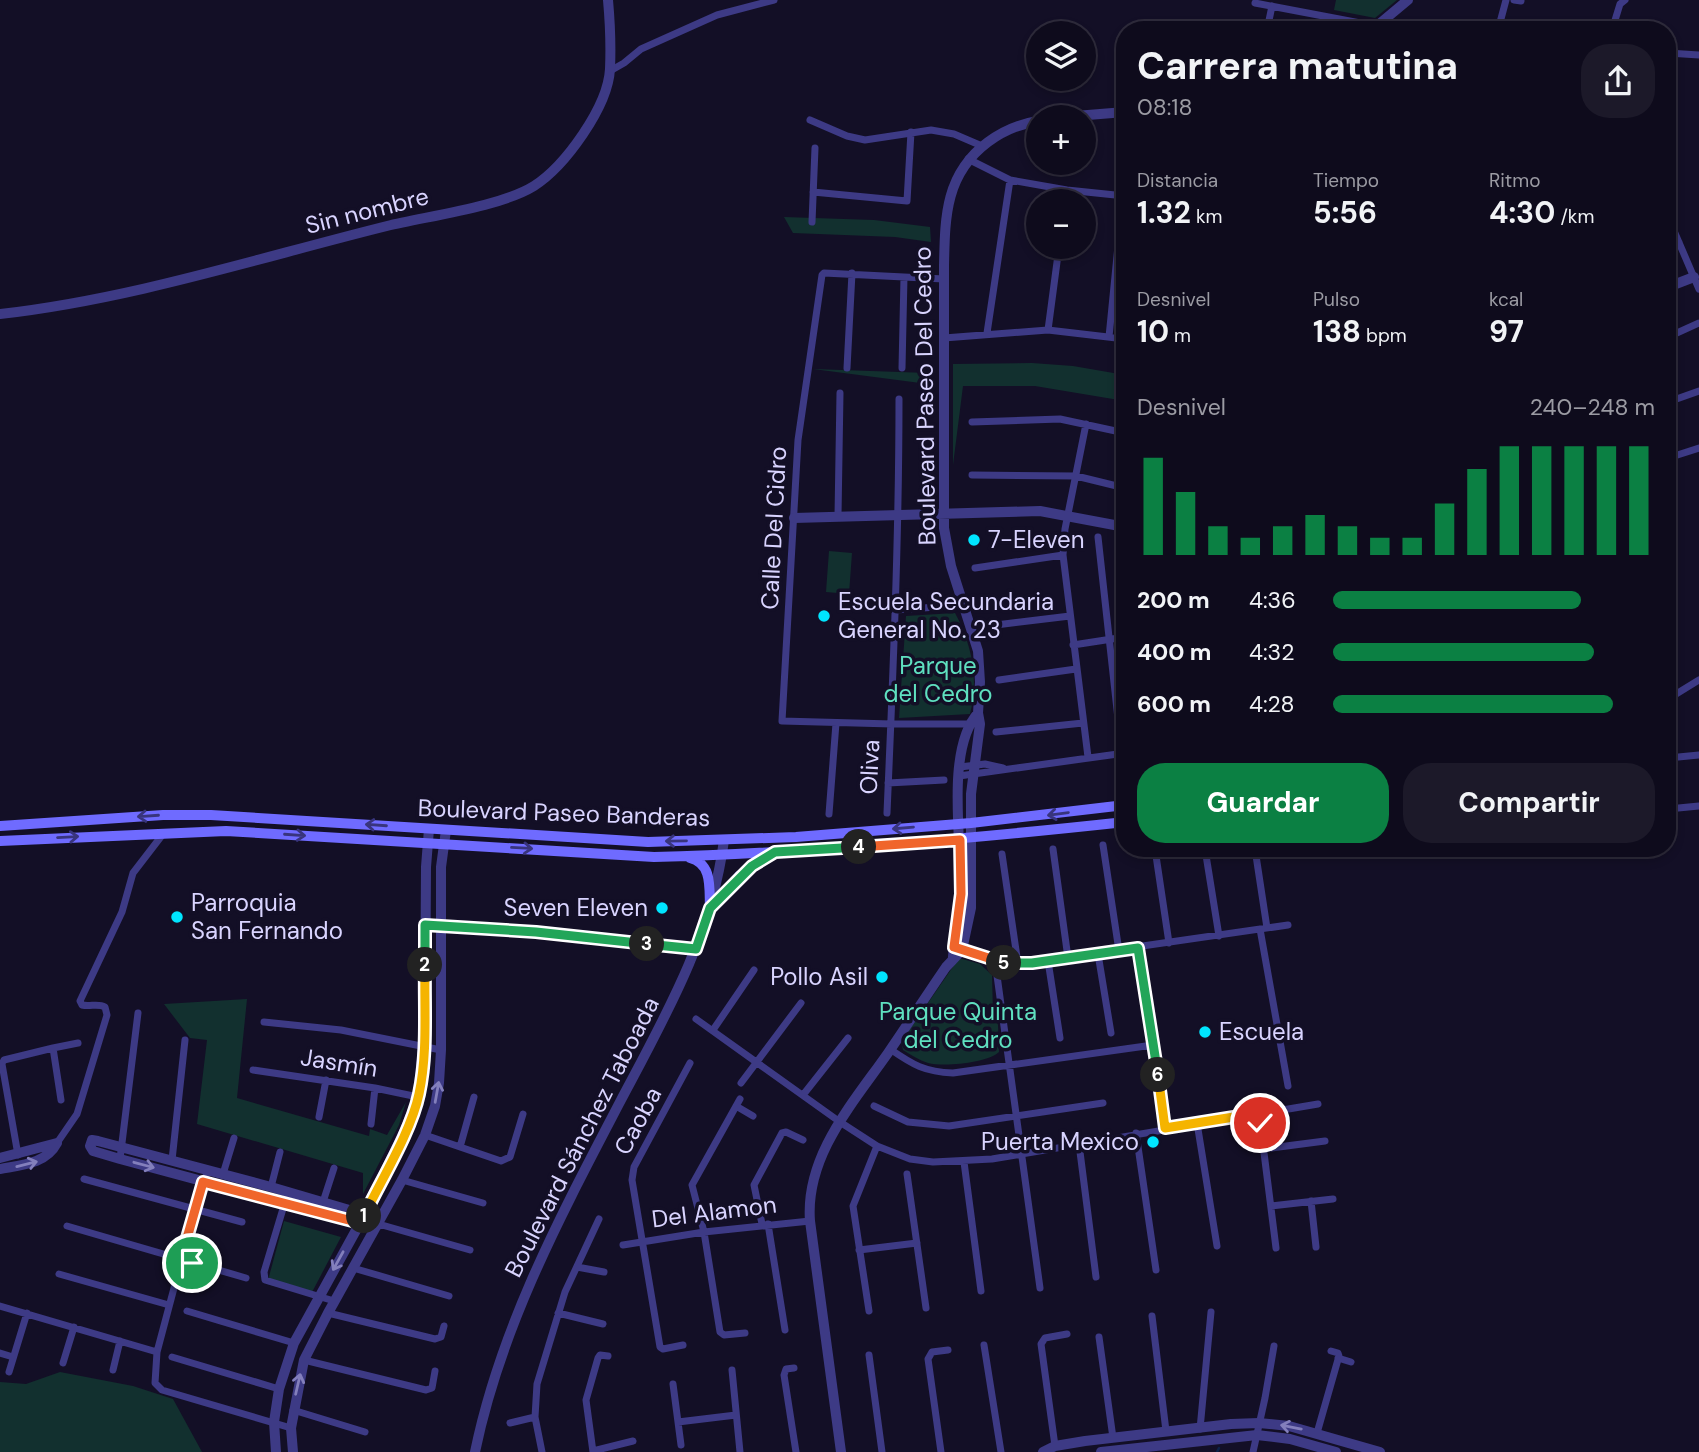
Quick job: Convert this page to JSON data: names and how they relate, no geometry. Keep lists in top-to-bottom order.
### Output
{
  "streets": {
    "main road": ["Boulevard Paseo Banderas"],
    "street": [
      "Sin nombre",
      "Boulevard Paseo Del Cedro",
      "Calle Del Cidro",
      "Oliva",
      "Jasmín",
      "Caoba",
      "Boulevard Sánchez Taboada",
      "Del Alamon"
    ]
  },
  "crossings": [
    ["Boulevard Paseo Del Cedro", "Calle Del Cidro"],
    ["Calle Del Cidro", "Oliva"],
    ["Boulevard Paseo Banderas", "Boulevard Sánchez Taboada"],
    ["Caoba", "Del Alamon"]
  ],
  "parks": ["Parque del Cedro", "Parque Quinta del Cedro"],
  "places": [
    "7-Eleven",
    "Escuela Secundaria General No. 23",
    "Seven Eleven",
    "Parroquia San Fernando",
    "Pollo Asil",
    "Escuela",
    "Puerta Mexico"
  ],
  "page": {
    "map_buttons": ["+", "−"],
    "heading": ["Carrera matutina", "08:18"],
    "stats": [
      ["Distancia", "1.32 km"],
      ["Tiempo", "5:56"],
      ["Ritmo", "4:30 /km"],
      ["Desnivel", "10 m"],
      ["Pulso", "138 bpm"],
      ["kcal", "97"]
    ],
    "chart": ["Desnivel", "240–248 m"],
    "list": [
      {
        "name": "200 m",
        "note": "4:36"
      },
      {
        "name": "400 m",
        "note": "4:32"
      },
      {
        "name": "600 m",
        "note": "4:28"
      }
    ],
    "buttons": ["Guardar", "Compartir"],
    "pins": [
      "4",
      "3",
      "5",
      "2",
      "6",
      "1"
    ]
  }
}
